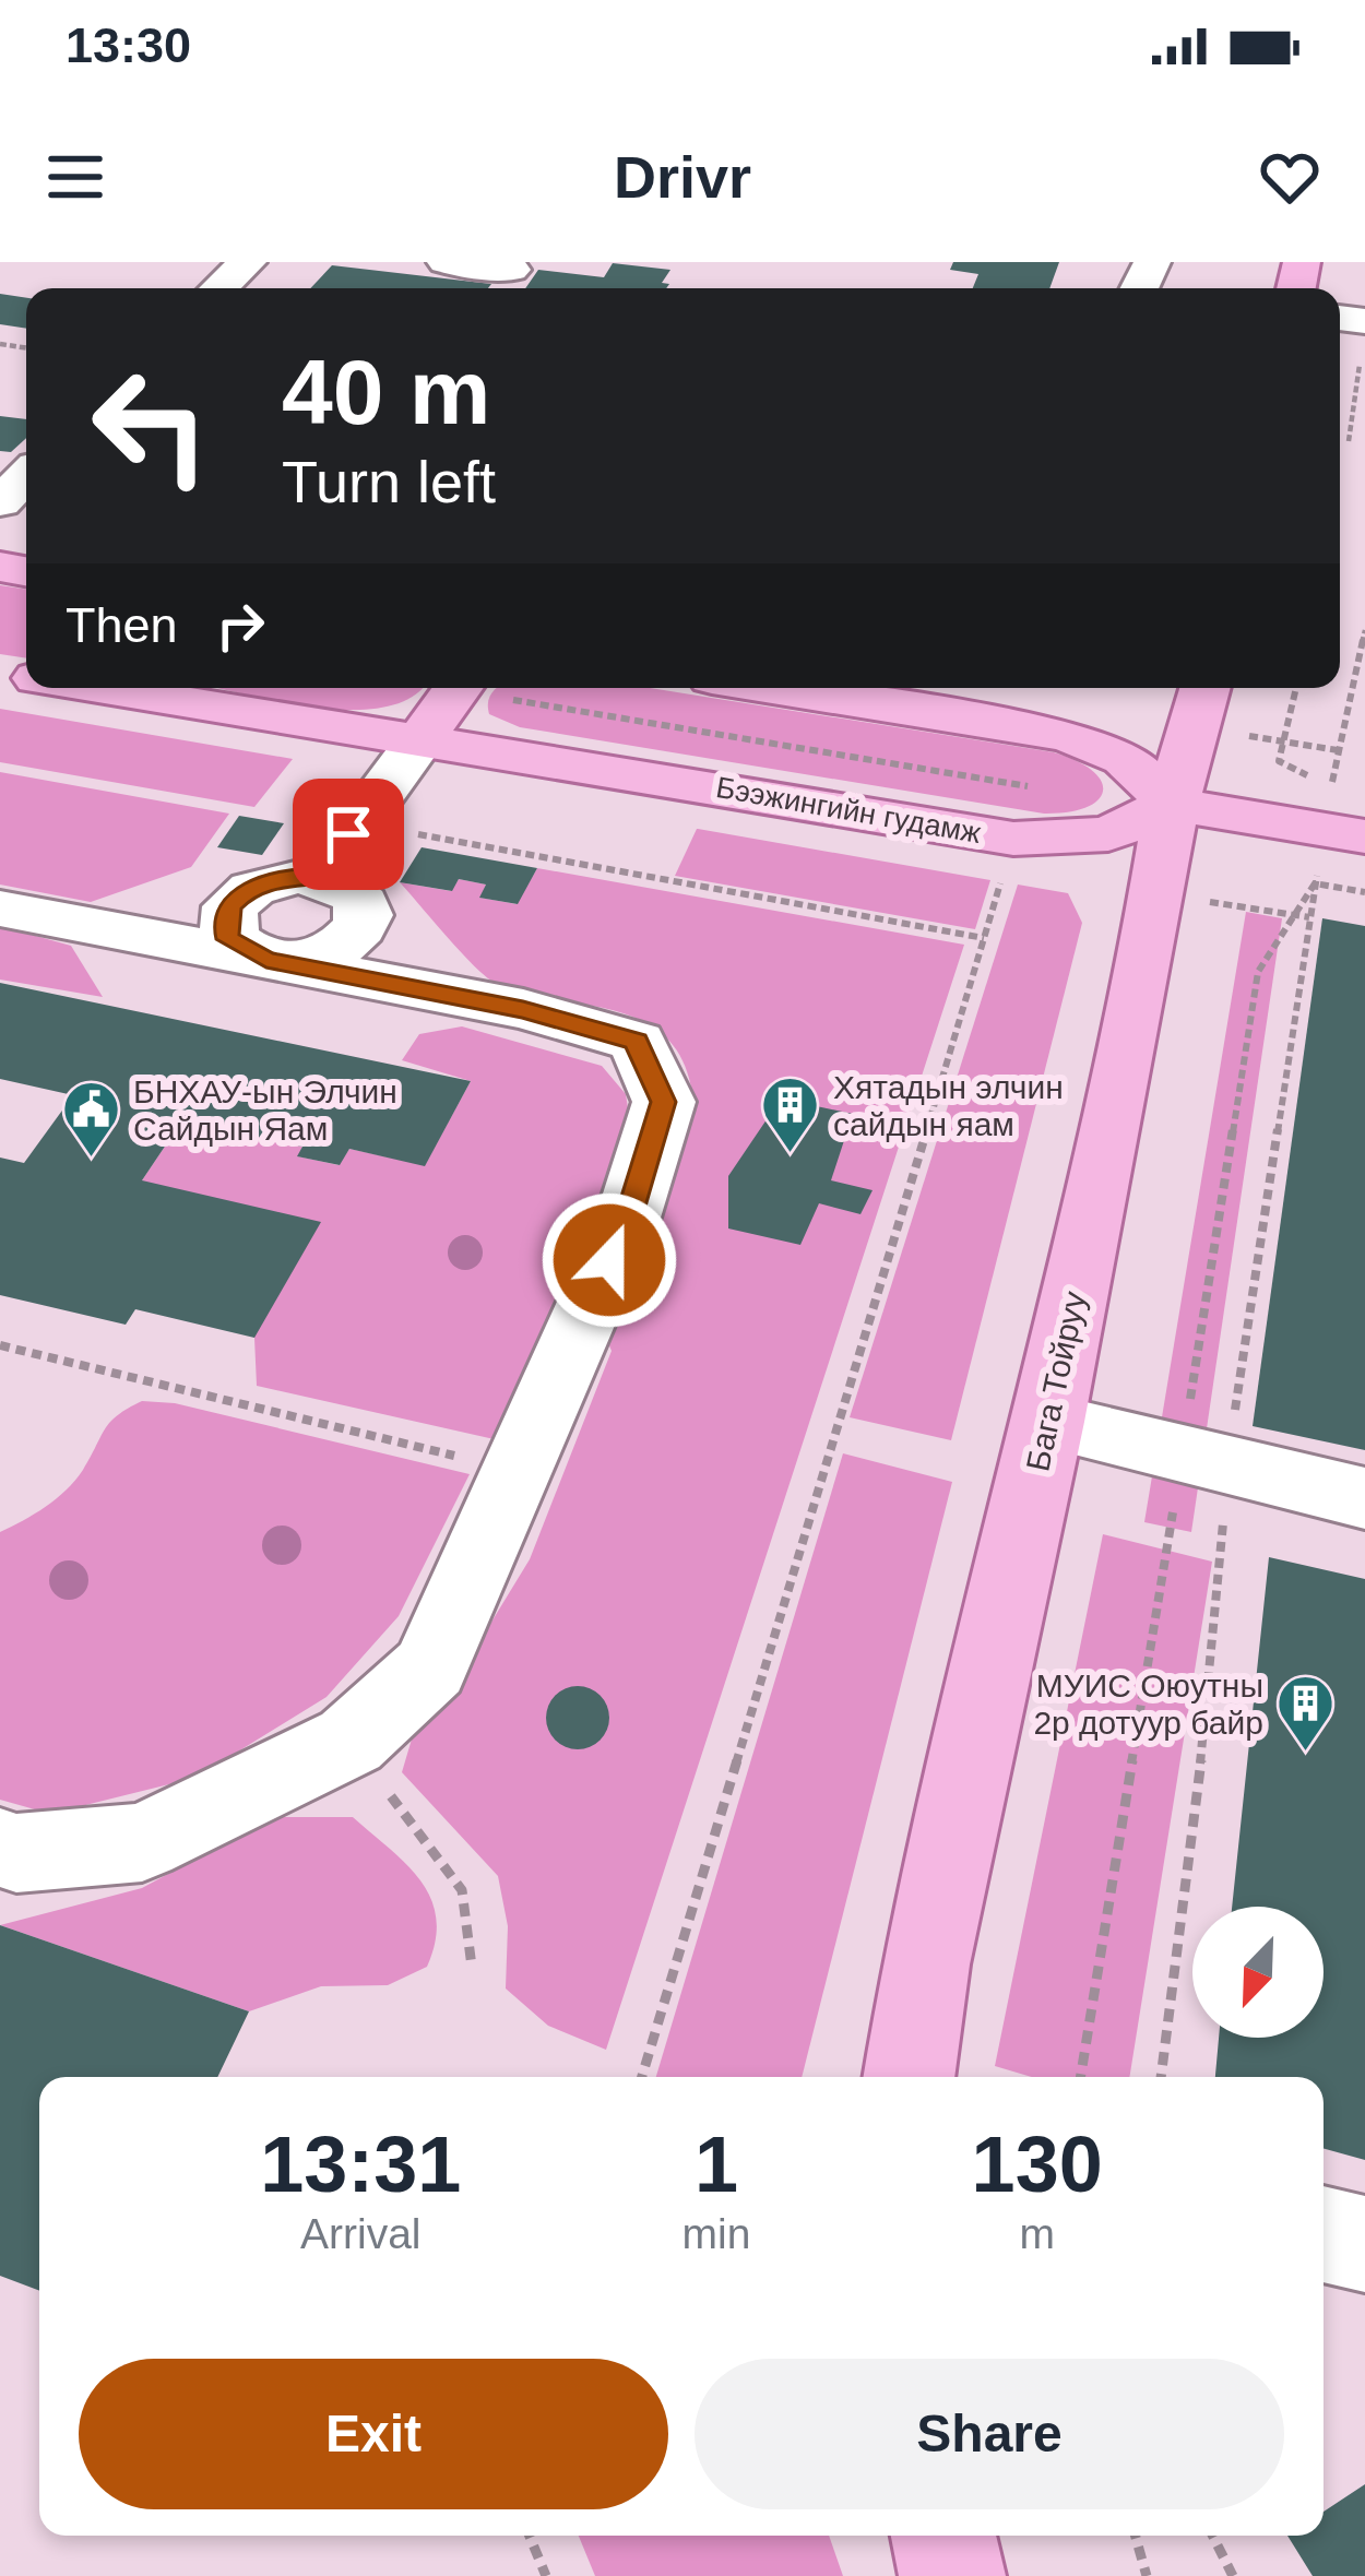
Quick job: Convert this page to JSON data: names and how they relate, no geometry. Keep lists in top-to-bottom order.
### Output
{
  "streets": {
    "main road": ["Бээжингийн гудамж", "Бага Тойруу"]
  },
  "crossings": [
    ["Бээжингийн гудамж", "Бага Тойруу"]
  ],
  "places": {
    "building": ["Хятадын элчин сайдын яам", "МУИС Оюутны 2р дотуур байр"],
    "public building": ["БНХАУ-ын Элчин Сайдын Яам"]
  },
  "north": "bottom left",
  "page": {
    "status": "13:30",
    "header": "Drivr",
    "turn": ["40 m", "Turn left"],
    "then": "Then",
    "eta": [
      "13:31",
      "Arrival",
      "1",
      "min",
      "130",
      "m"
    ],
    "buttons": ["Exit", "Share"]
  }
}
